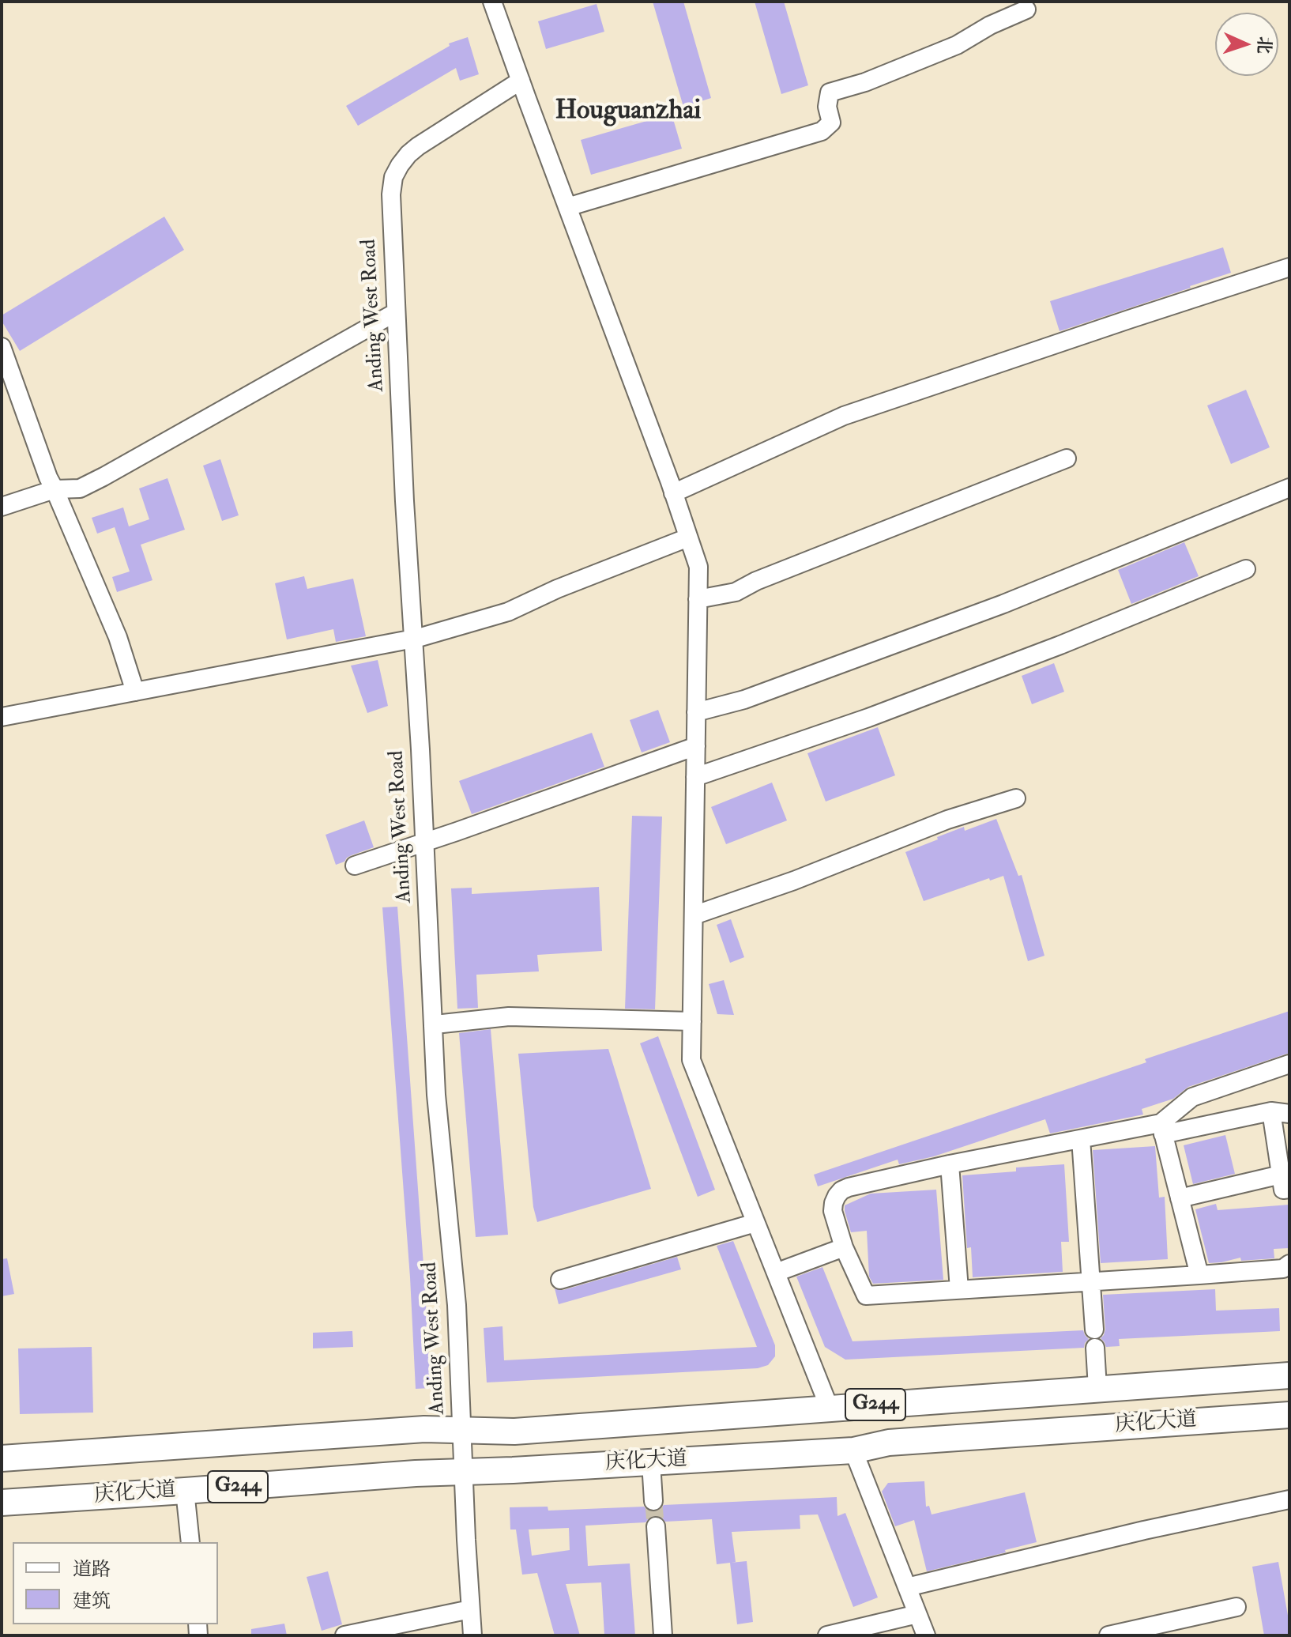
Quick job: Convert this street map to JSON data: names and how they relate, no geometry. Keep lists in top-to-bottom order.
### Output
{
  "streets": {
    "highway": ["G244", "庆化大道"],
    "street": ["Anding West Road"]
  },
  "crossings": [
    ["Anding West Road", "庆化大道"]
  ],
  "districts": ["Houguanzhai"],
  "legend": ["道路", "建筑"],
  "north": "right"
}
